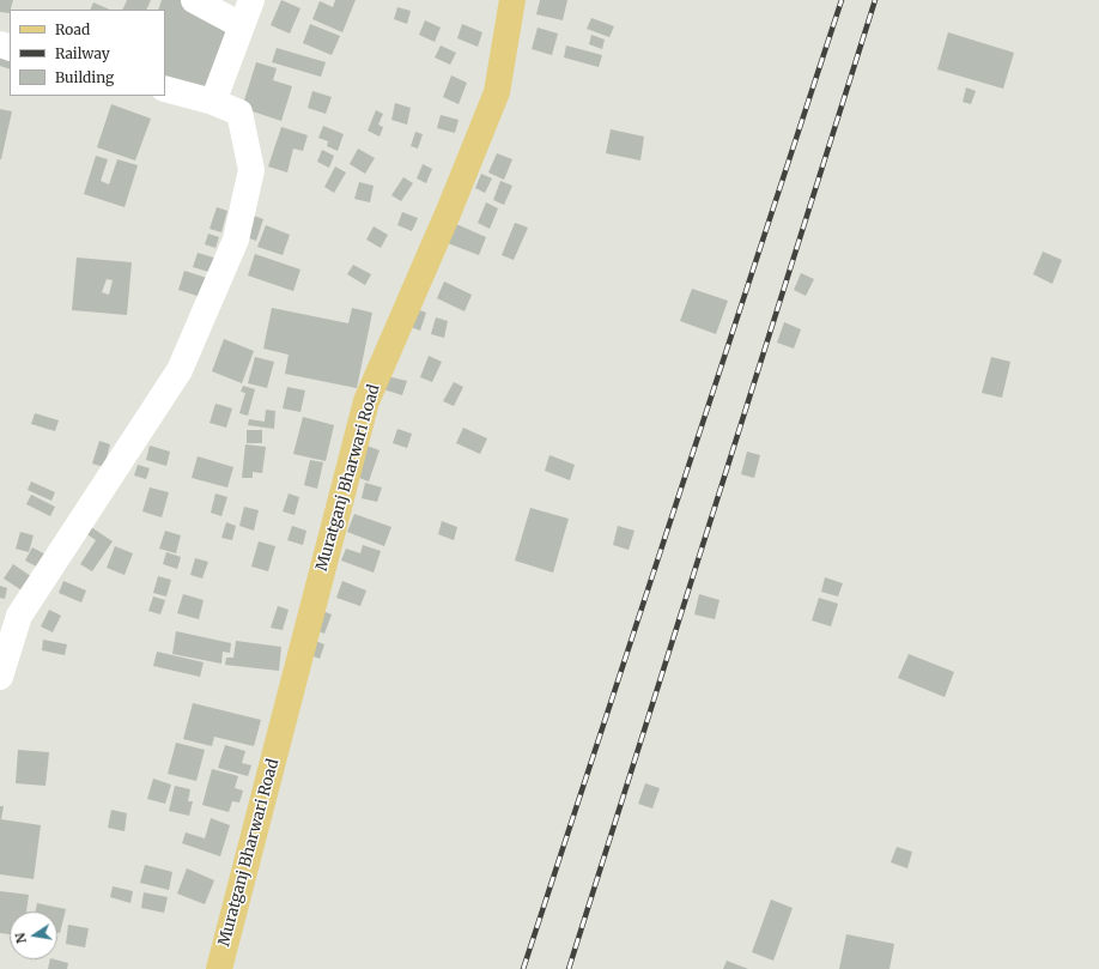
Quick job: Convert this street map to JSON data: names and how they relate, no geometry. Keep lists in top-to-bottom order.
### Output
{
  "streets": {
    "main road": ["Muratganj Bharwari Road"]
  },
  "legend": ["Road", "Railway", "Building"],
  "north": "left"
}
